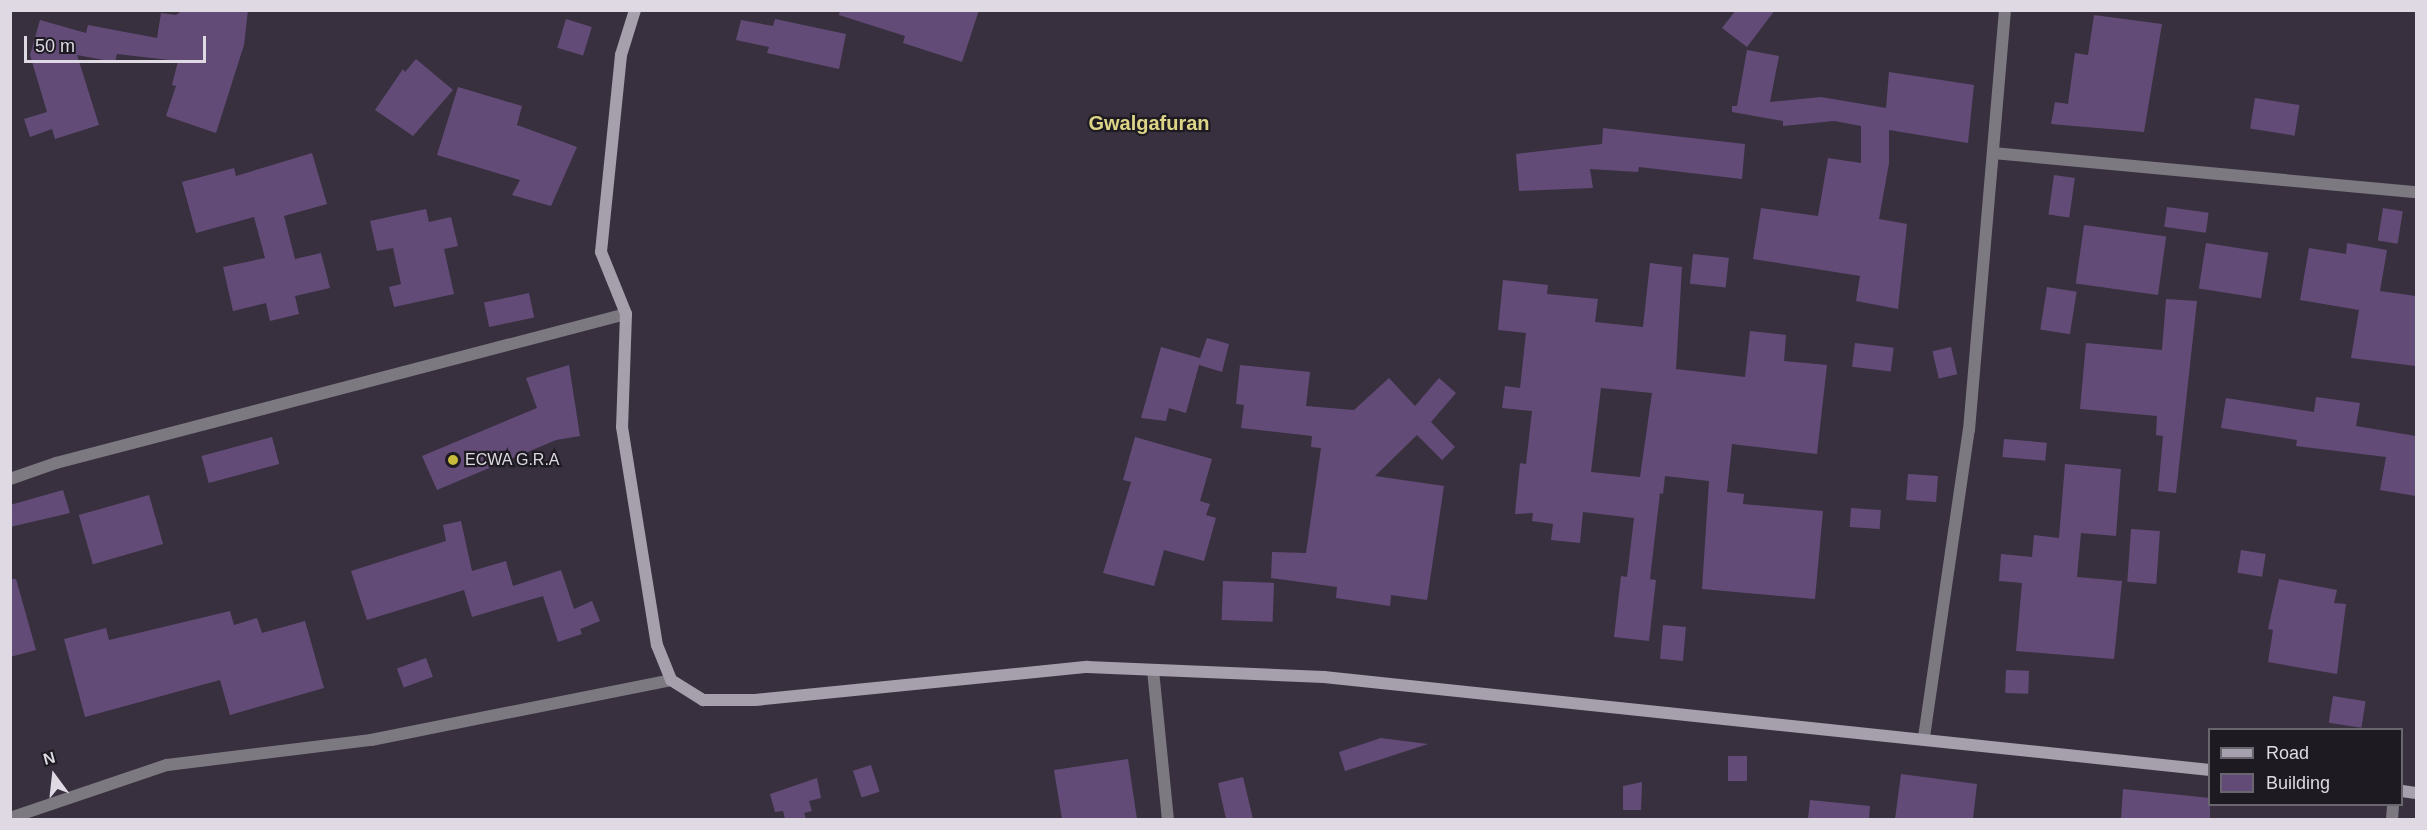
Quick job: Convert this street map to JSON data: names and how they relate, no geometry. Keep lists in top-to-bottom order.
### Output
{
  "districts": ["Gwalgafuran"],
  "places": ["ECWA G.R.A"],
  "legend": ["Road", "Building"],
  "scale_bar": "50 m",
  "north": "top"
}
